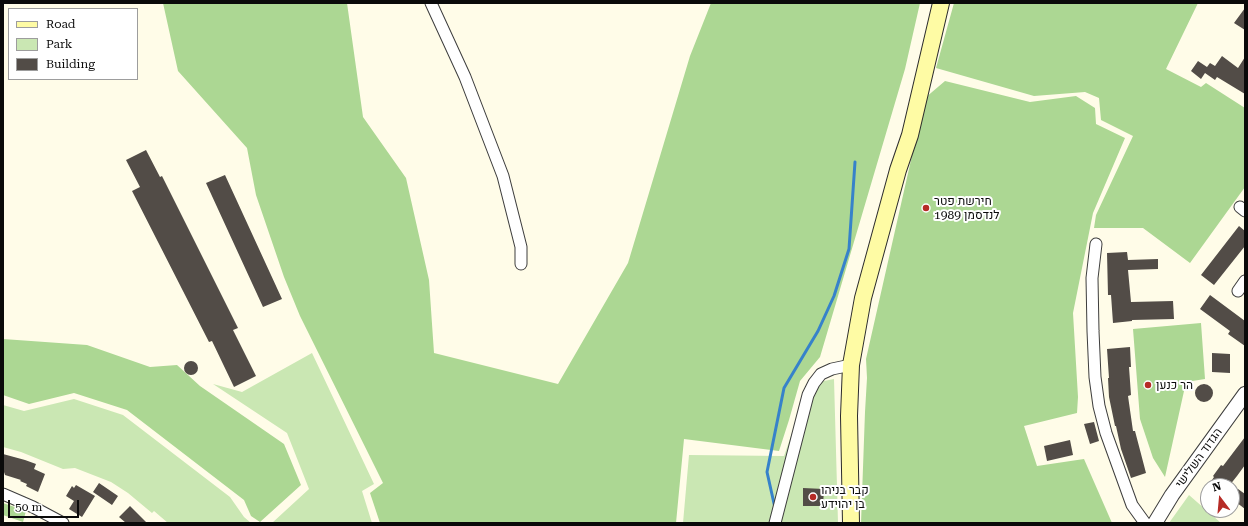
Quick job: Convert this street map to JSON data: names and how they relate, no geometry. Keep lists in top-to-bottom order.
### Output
{
  "streets": {
    "street": ["הגדוד השלישי"]
  },
  "places": ["חירשת פטר לנדסמן 1989", "הר כנען", "קבר בניהו בן יהוידע"],
  "legend": ["Road", "Park", "Building"],
  "scale_bar": "50 m",
  "north": "top"
}
